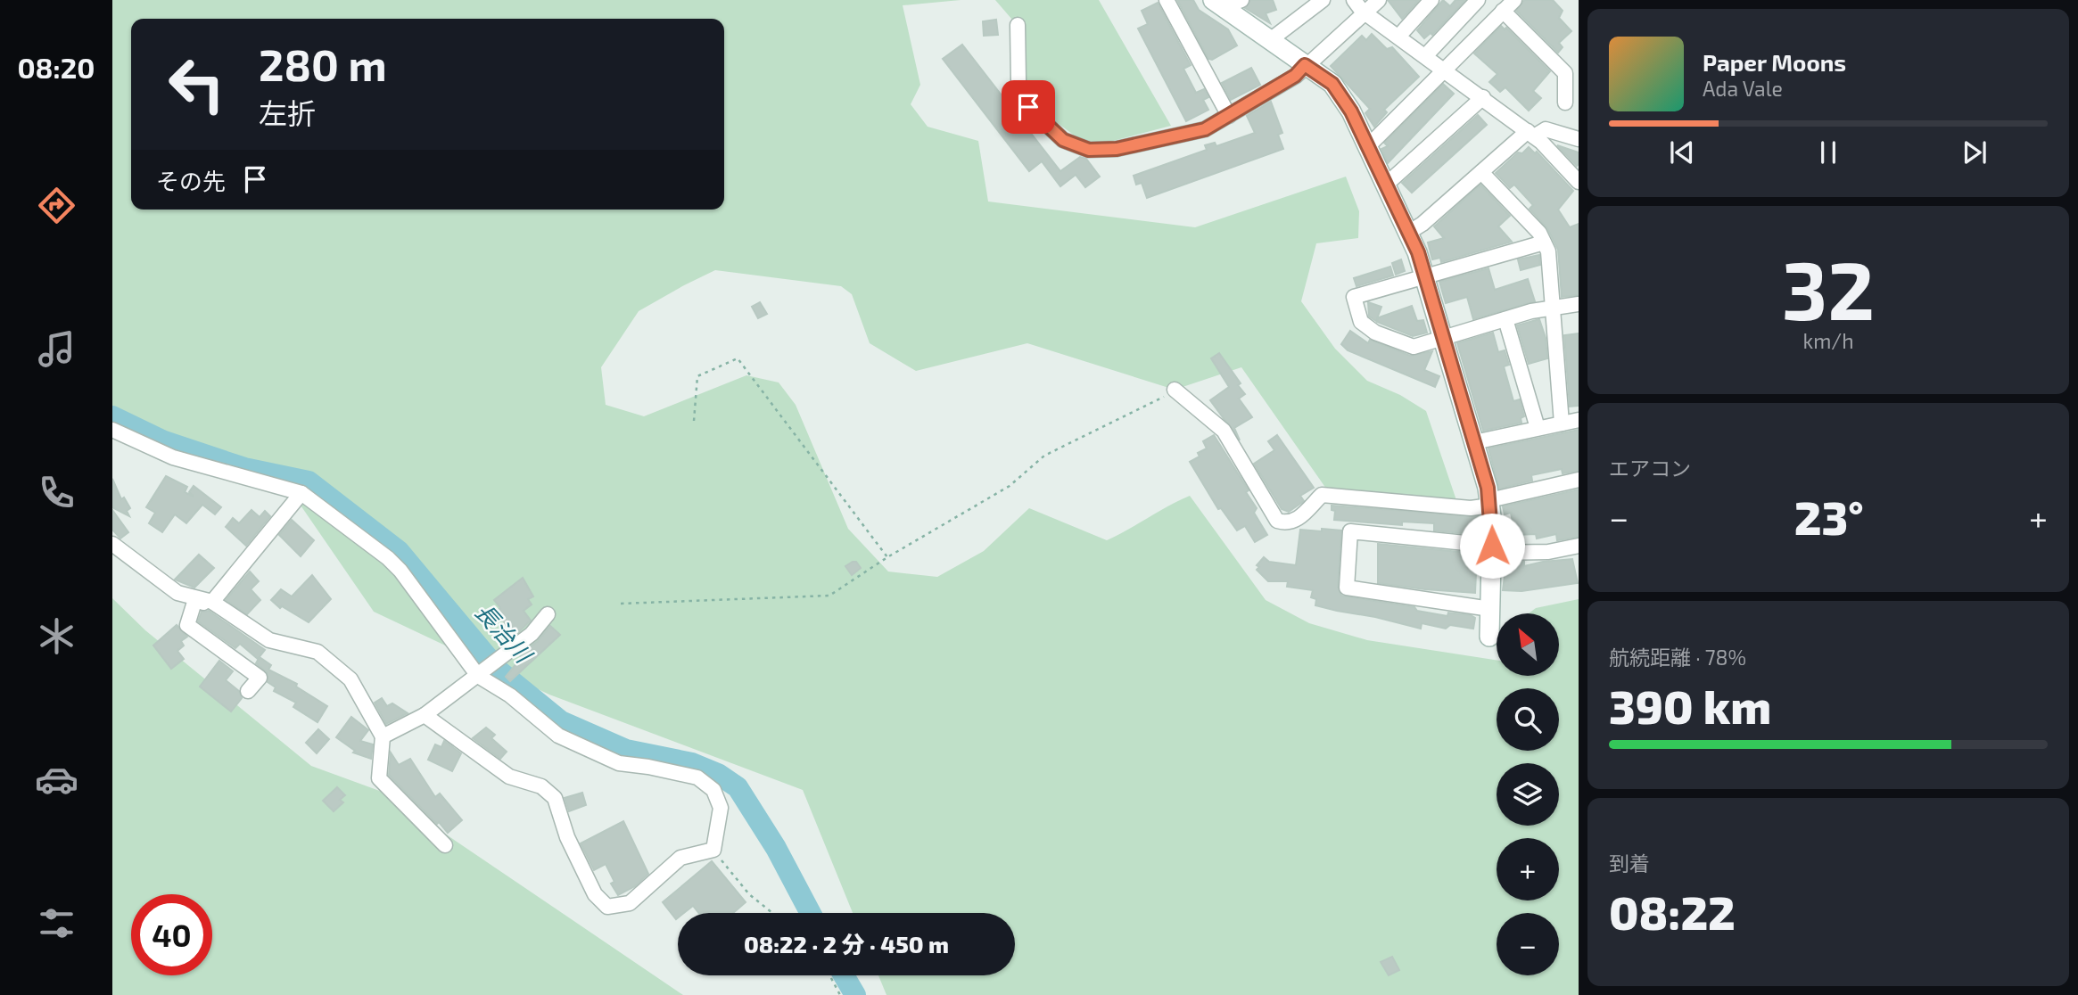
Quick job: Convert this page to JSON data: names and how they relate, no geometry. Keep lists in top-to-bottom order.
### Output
{
  "water": ["長治川"],
  "north": "top left",
  "page": {
    "tabs": "08:20",
    "turn": ["280 m", "左折"],
    "song": ["Paper Moons", "Ada Vale"],
    "then": "その先",
    "tile": [
      ["32", "km/h"],
      "エアコン",
      ["航続距離 · 78%", "390 km"],
      ["到着", "08:22"]
    ],
    "heat": ["−", "23°", "+"],
    "map_buttons": ["+", "−"],
    "limit": "40",
    "trip": "08:22 · 2 分 · 450 m"
  }
}
